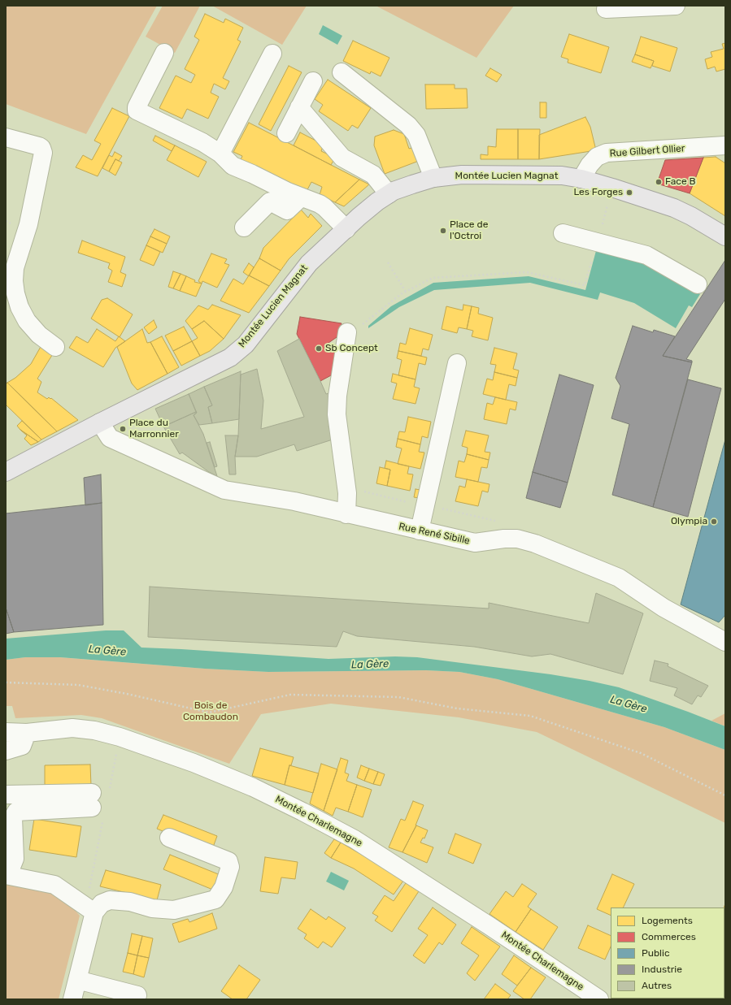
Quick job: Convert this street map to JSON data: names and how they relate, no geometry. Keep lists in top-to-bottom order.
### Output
{
  "streets": {
    "main road": ["Montée Lucien Magnat"],
    "street": ["Rue Gilbert Ollier", "Rue René Sibille", "Montée Charlemagne"]
  },
  "crossings": [
    ["Rue Gilbert Ollier", "Montée Lucien Magnat"],
    ["Montée Lucien Magnat", "Rue René Sibille"]
  ],
  "water": ["La Gère"],
  "parks": ["Bois de Combaudon"],
  "places": [
    "Face B",
    "Les Forges",
    "Place de l'Octroi",
    "Sb Concept",
    "Place du Marronnier",
    "Olympia"
  ],
  "legend": [
    "Logements",
    "Commerces",
    "Public",
    "Industrie",
    "Autres"
  ]
}
